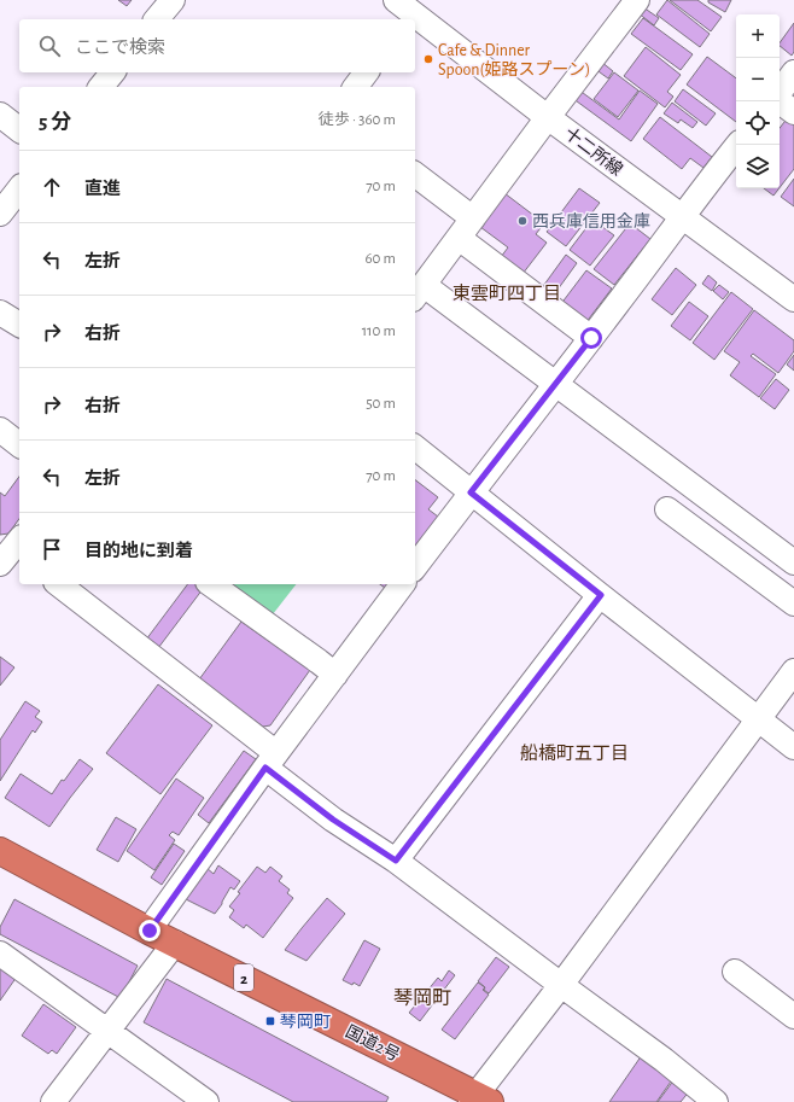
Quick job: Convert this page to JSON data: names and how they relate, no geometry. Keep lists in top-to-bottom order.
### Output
{
  "streets": {
    "highway": ["2", "国道2号"],
    "street": ["十二所線"]
  },
  "districts": ["東雲町四丁目", "船橋町五丁目", "琴岡町"],
  "places": {
    "other": ["Cafe & Dinner Spoon(姫路スプーン)", "西兵庫信用金庫"],
    "transit": ["琴岡町"]
  },
  "page": {
    "map_buttons": ["+", "−"],
    "search": "ここで検索",
    "heading": ["5 分", "徒歩 · 360 m"],
    "list": [
      ["直進", "70 m"],
      ["左折", "60 m"],
      ["右折", "110 m"],
      ["右折", "50 m"],
      ["左折", "70 m"],
      "目的地に到着"
    ]
  }
}
